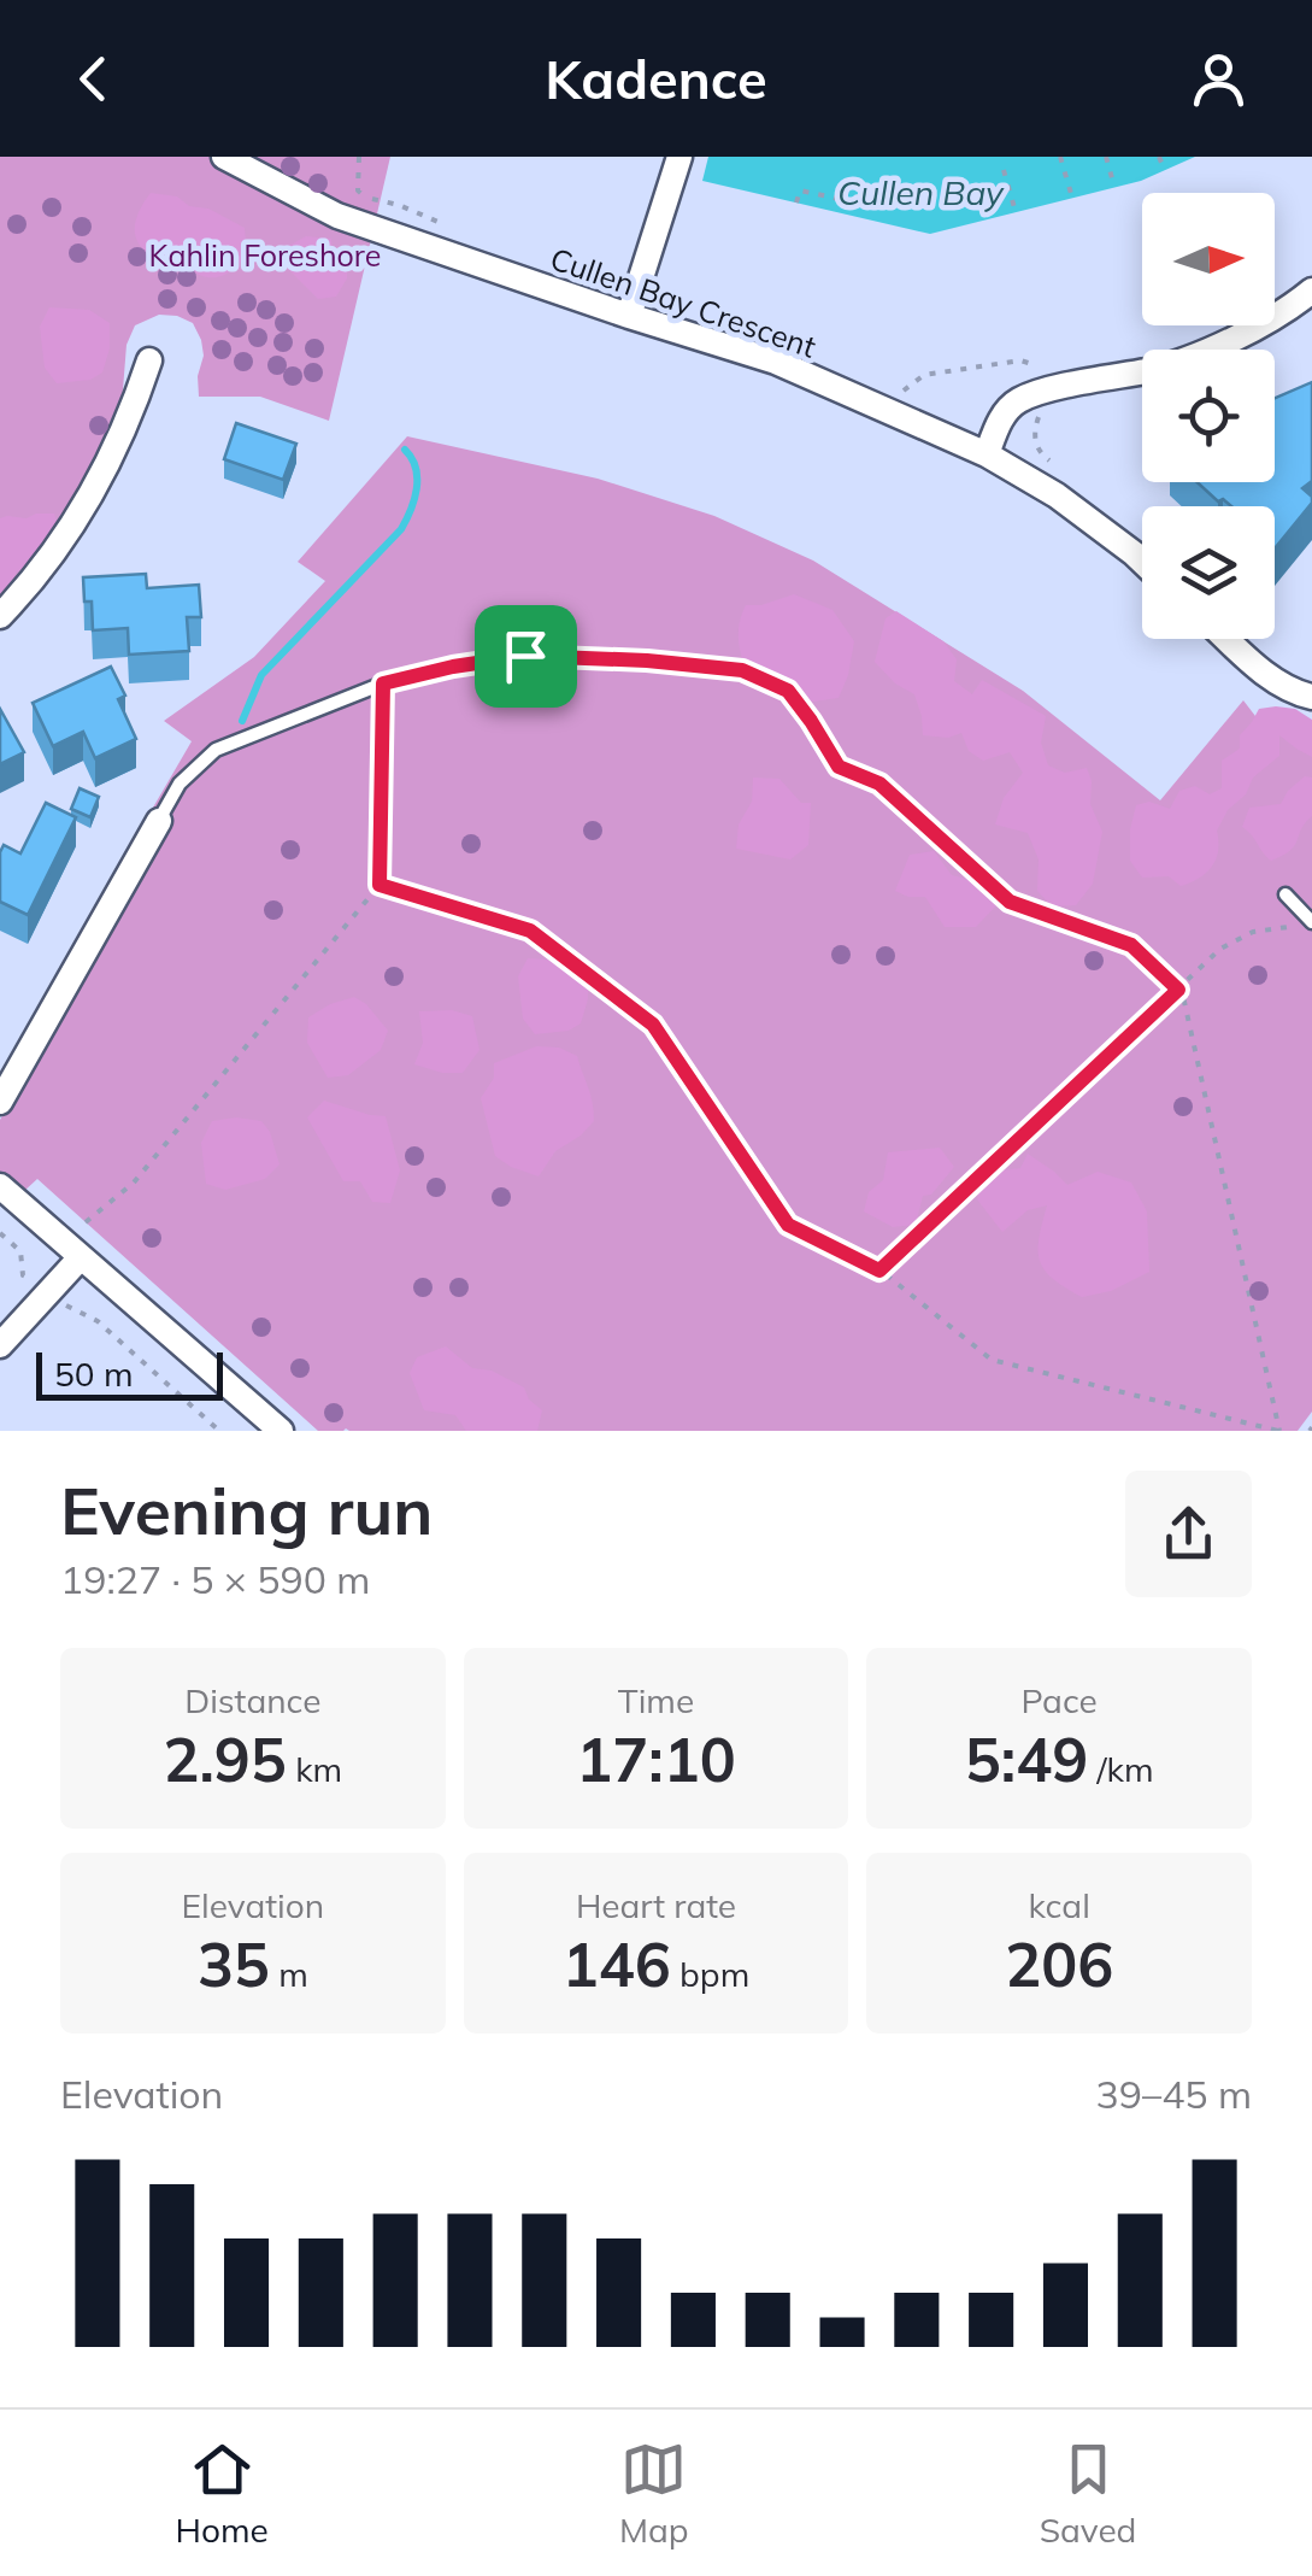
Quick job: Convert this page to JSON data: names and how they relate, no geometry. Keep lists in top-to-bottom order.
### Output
{
  "streets": {
    "street": ["Cullen Bay Crescent"]
  },
  "water": ["Cullen Bay"],
  "parks": ["Kahlin Foreshore"],
  "scale_bar": "50 m",
  "north": "right",
  "page": {
    "header": "Kadence",
    "scale": "50 m",
    "heading": ["Evening run", "19:27 · 5 × 590 m"],
    "stats": [
      ["Distance", "2.95 km"],
      ["Time", "17:10"],
      ["Pace", "5:49 /km"],
      ["Elevation", "35 m"],
      ["Heart rate", "146 bpm"],
      ["kcal", "206"]
    ],
    "chart": ["Elevation", "39–45 m"],
    "tabs": ["Home", "Map", "Saved"]
  }
}
